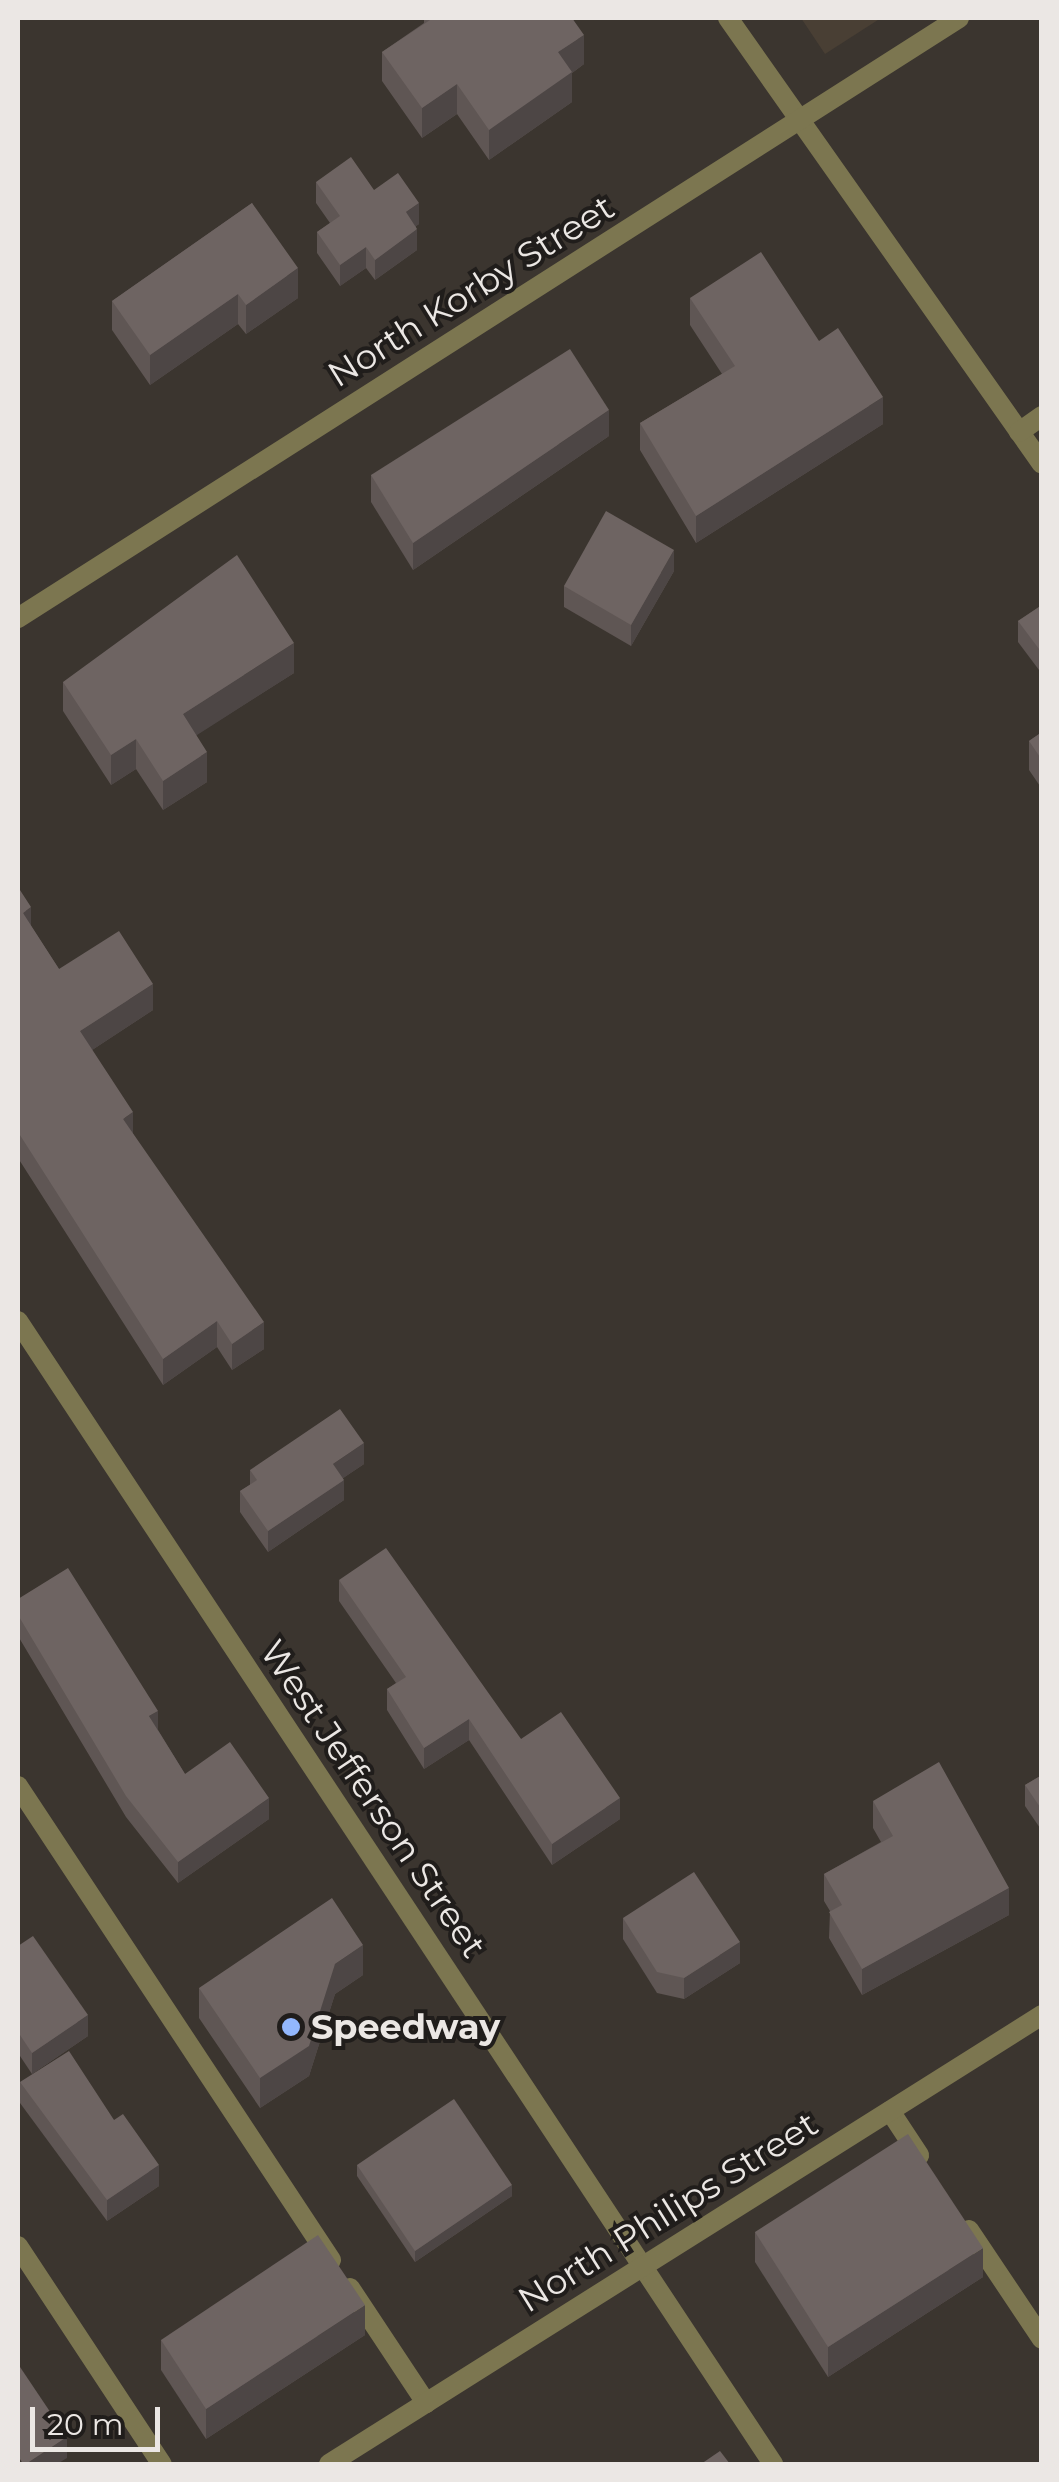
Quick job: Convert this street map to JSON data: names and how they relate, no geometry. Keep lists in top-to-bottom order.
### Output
{
  "streets": {
    "street": ["North Korby Street", "West Jefferson Street", "North Philips Street"]
  },
  "crossings": [
    ["West Jefferson Street", "North Philips Street"]
  ],
  "places": ["Speedway"],
  "scale_bar": "20 m"
}
